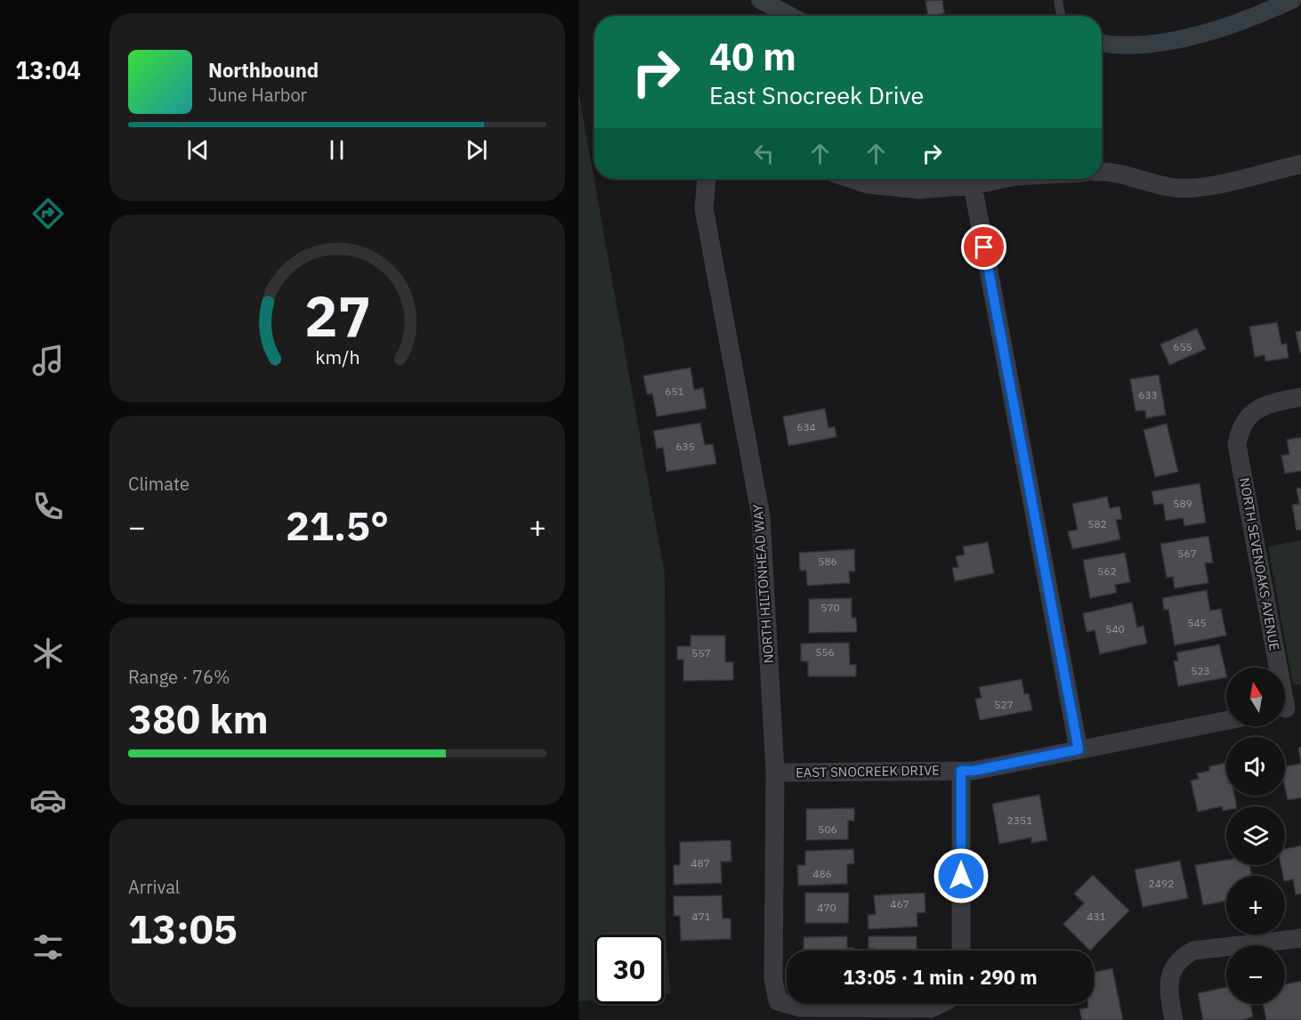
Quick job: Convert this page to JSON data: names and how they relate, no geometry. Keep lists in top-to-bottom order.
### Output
{
  "streets": {
    "street": ["NORTH SEVENOAKS AVENUE", "NORTH HILTONHEAD WAY", "EAST SNOCREEK DRIVE"]
  },
  "crossings": [
    ["NORTH HILTONHEAD WAY", "EAST SNOCREEK DRIVE"]
  ],
  "house_numbers": [
    "655",
    "651",
    "633",
    "634",
    "635",
    "589",
    "582",
    "567",
    "586",
    "562",
    "570",
    "545",
    "540",
    "556",
    "557",
    "523",
    "527",
    "2351",
    "506",
    "487",
    "486",
    "2492",
    "467",
    "470",
    "471",
    "431"
  ],
  "north": "top",
  "page": {
    "tabs": "13:04",
    "turn": ["40 m", "East Snocreek Drive"],
    "song": ["Northbound", "June Harbor"],
    "tile": [
      "Climate",
      ["Range · 76%", "380 km"],
      ["Arrival", "13:05"]
    ],
    "heat": ["−", "21.5°", "+"],
    "map_buttons": ["+", "−"],
    "limit": "30",
    "trip": "13:05 · 1 min · 290 m",
    "gauge": ["27", "km/h"]
  }
}
